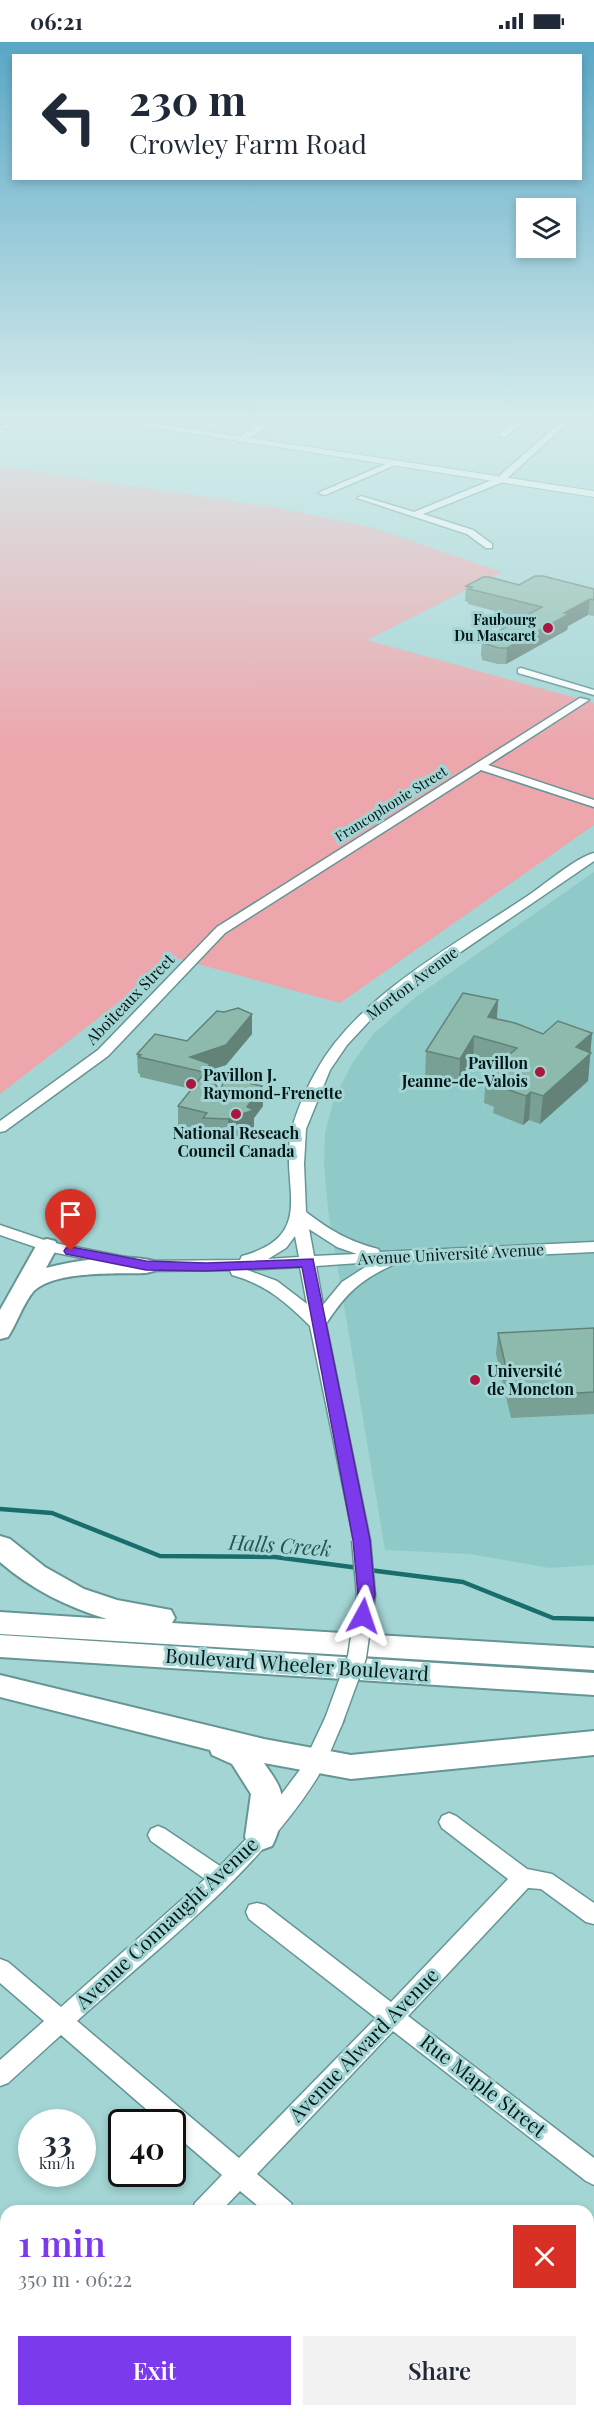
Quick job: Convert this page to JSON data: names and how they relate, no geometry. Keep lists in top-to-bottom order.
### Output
{
  "streets": {
    "highway": ["Boulevard Wheeler Boulevard"],
    "street": [
      "Francophonie Street",
      "Morton Avenue",
      "Aboiteaux Street",
      "Avenue Université Avenue",
      "Avenue Connaught Avenue",
      "Avenue Alward Avenue",
      "Rue Maple Street"
    ]
  },
  "crossings": [
    ["Francophonie Street", "Aboiteaux Street"],
    ["Morton Avenue", "Avenue Université Avenue"],
    ["Morton Avenue", "Avenue Connaught Avenue"],
    ["Avenue Alward Avenue", "Rue Maple Street"]
  ],
  "water": ["Halls Creek"],
  "places": [
    "Faubourg Du Mascaret",
    "Pavillon Jeanne-de-Valois",
    "Pavillon J. Raymond-Frenette",
    "National Reseach Council Canada",
    "Université de Moncton"
  ],
  "page": {
    "status": "06:21",
    "turn": ["230 m", "Crowley Farm Road"],
    "speed": "33 km/h",
    "limit": "40",
    "heading": ["1 min", "350 m · 06:22"],
    "buttons": ["Exit", "Share"]
  }
}
